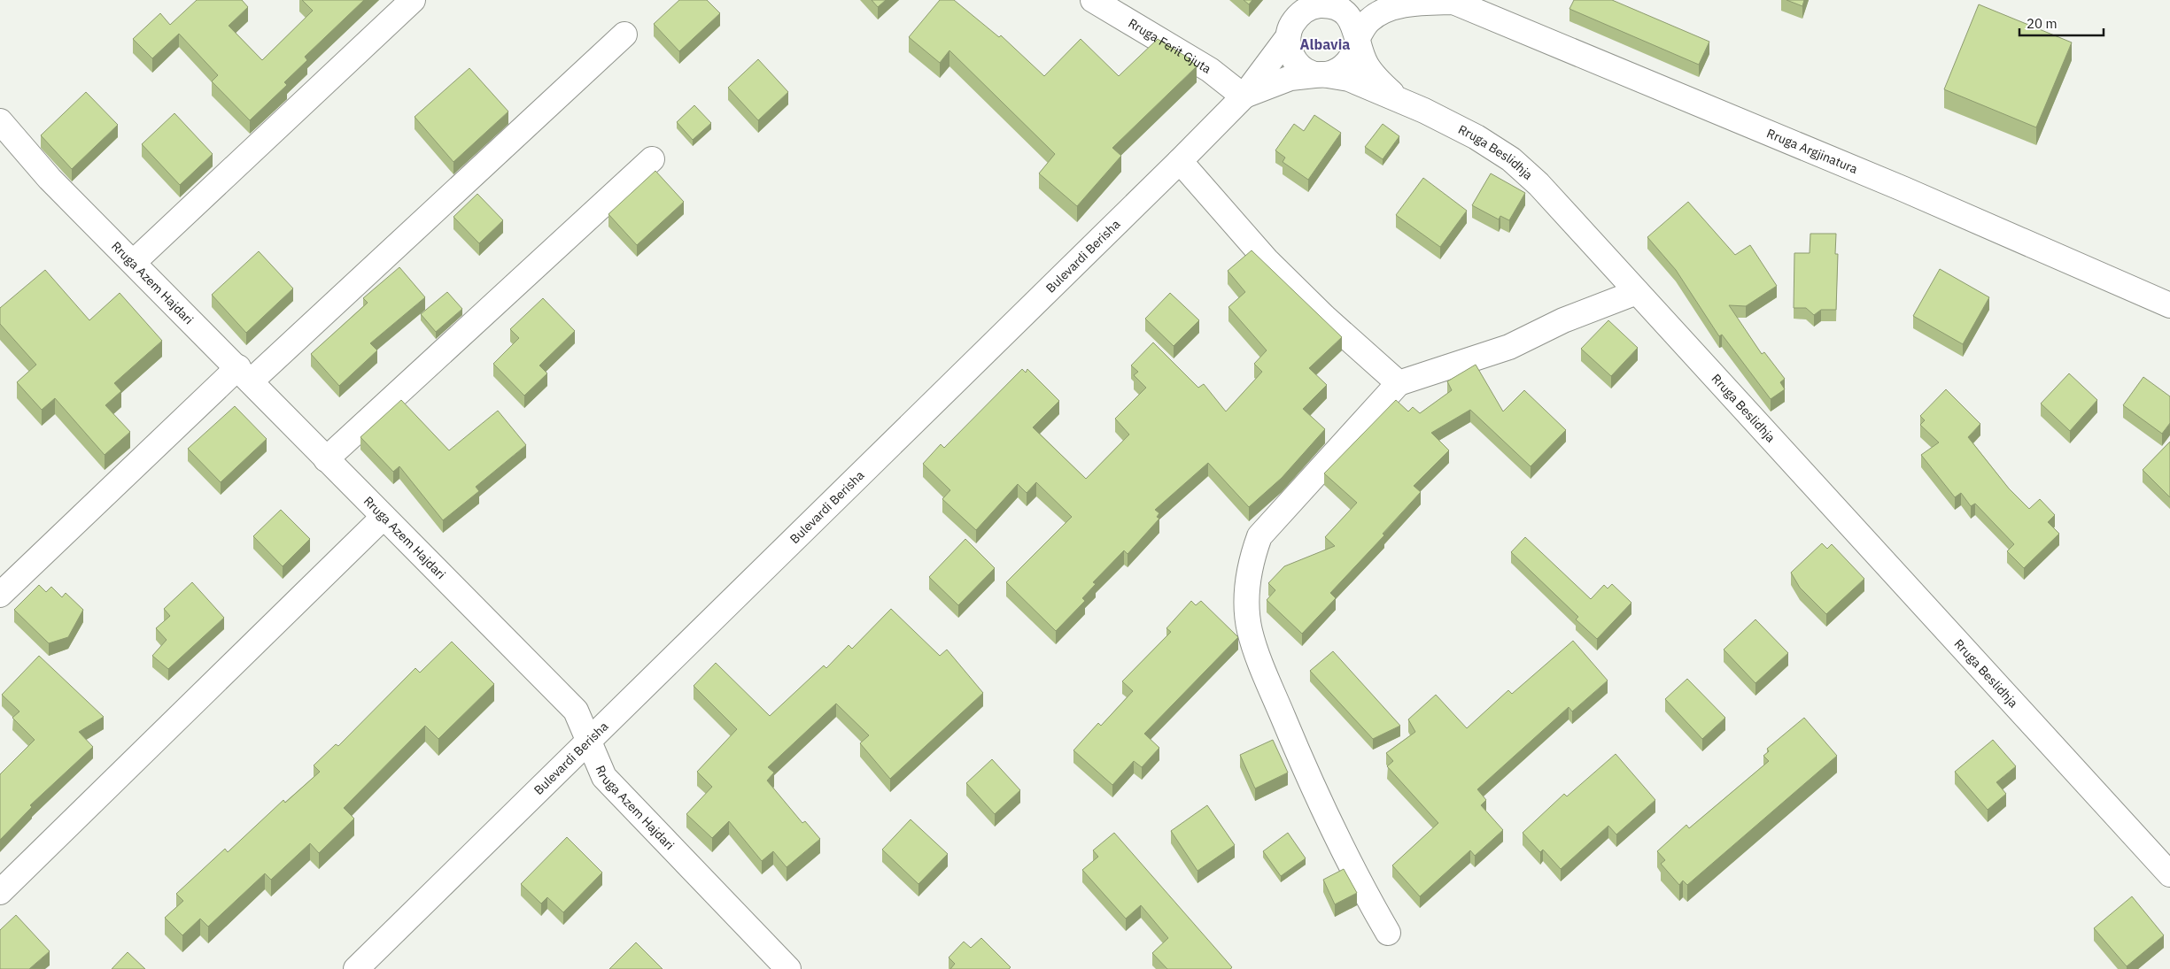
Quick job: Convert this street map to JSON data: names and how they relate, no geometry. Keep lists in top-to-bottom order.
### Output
{
  "streets": {
    "street": [
      "Rruga Ferit Gjuta",
      "Rruga Argjinatura",
      "Rruga Beslidhja",
      "Bulevardi Berisha",
      "Rruga Azem Hajdari"
    ]
  },
  "crossings": [
    ["Rruga Ferit Gjuta", "Rruga Beslidhja"],
    ["Rruga Ferit Gjuta", "Bulevardi Berisha"],
    ["Rruga Argjinatura", "Rruga Beslidhja"],
    ["Rruga Argjinatura", "Bulevardi Berisha"],
    ["Rruga Beslidhja", "Bulevardi Berisha"],
    ["Bulevardi Berisha", "Rruga Azem Hajdari"]
  ],
  "districts": ["Albavia"],
  "scale_bar": "20 m"
}
